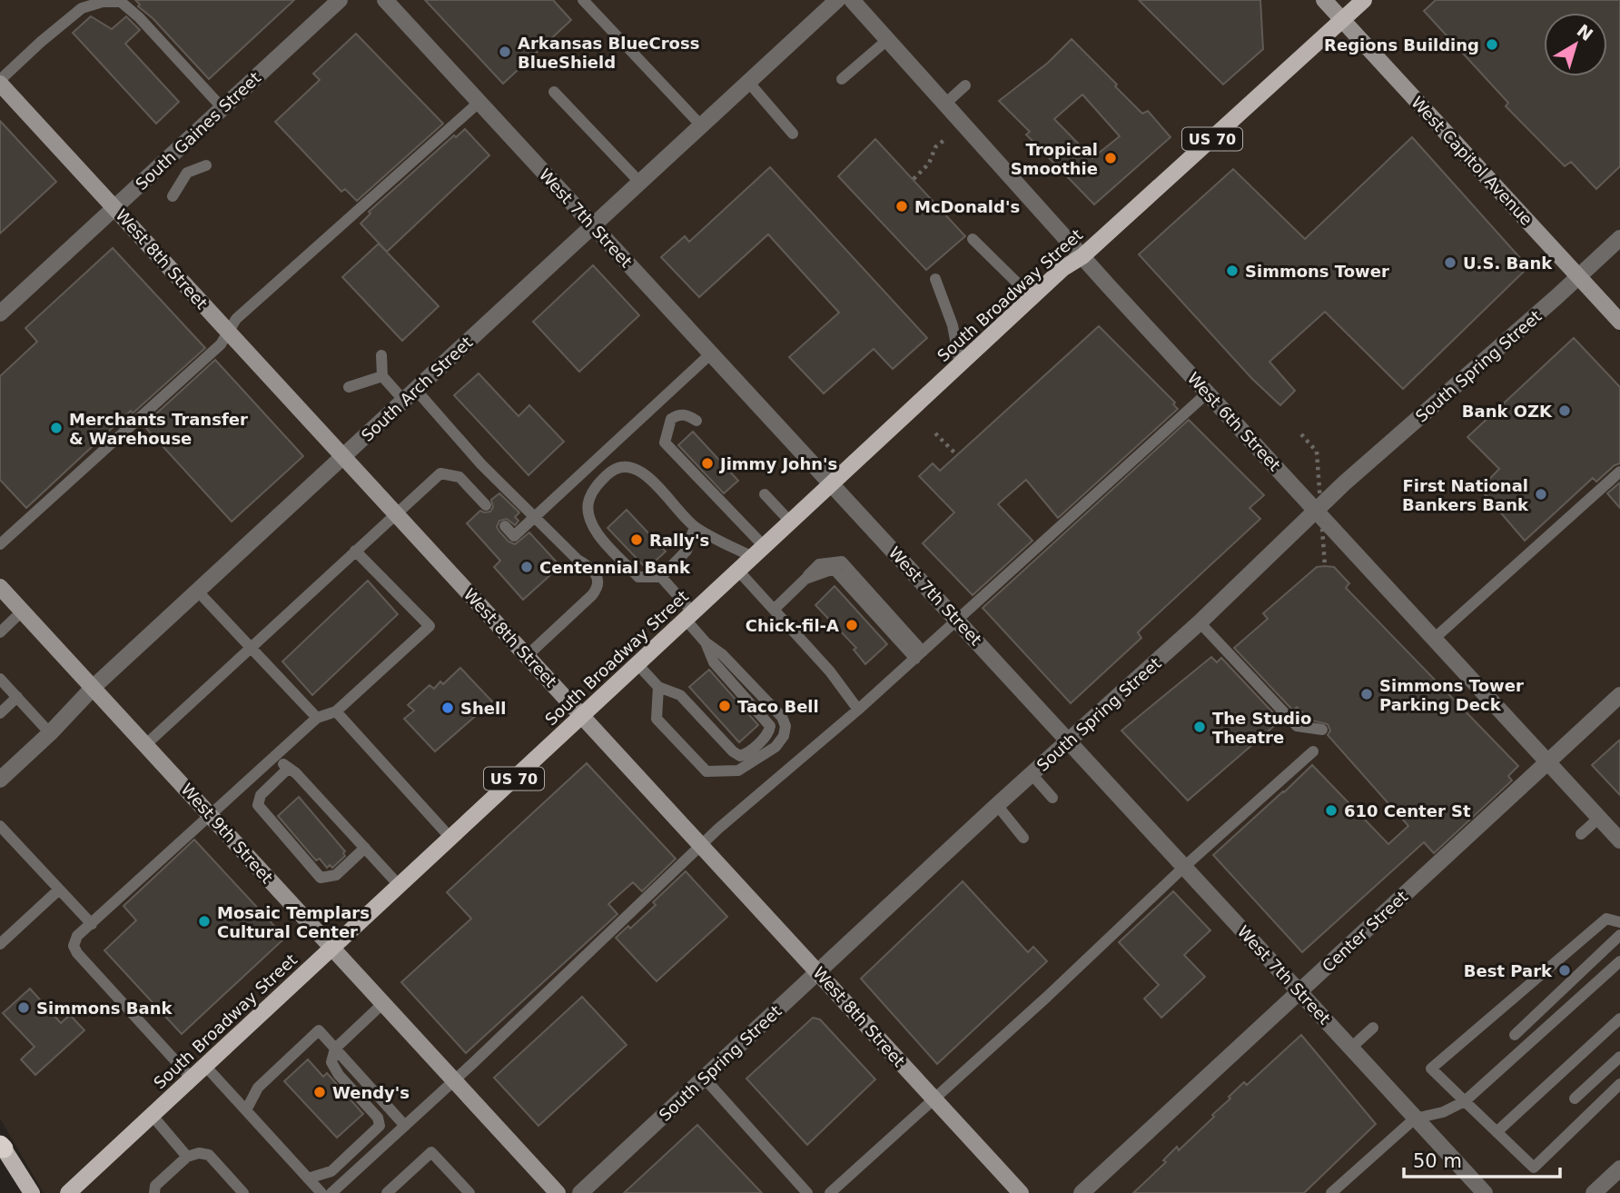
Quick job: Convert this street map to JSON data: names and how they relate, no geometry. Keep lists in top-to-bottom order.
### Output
{
  "streets": {
    "main road": [
      "US 70",
      "West Capitol Avenue",
      "West 8th Street",
      "South Broadway Street",
      "West 9th Street"
    ],
    "street": [
      "South Gaines Street",
      "West 7th Street",
      "South Spring Street",
      "South Arch Street",
      "West 6th Street",
      "Center Street"
    ]
  },
  "crossings": [
    ["South Gaines Street", "West 8th Street"],
    ["West Capitol Avenue", "South Broadway Street"],
    ["West Capitol Avenue", "South Spring Street"],
    ["West 7th Street", "South Broadway Street"],
    ["West 7th Street", "South Spring Street"],
    ["West 7th Street", "South Arch Street"],
    ["West 7th Street", "Center Street"],
    ["West 8th Street", "South Broadway Street"],
    ["West 8th Street", "South Spring Street"],
    ["West 8th Street", "South Arch Street"],
    ["South Broadway Street", "West 6th Street"],
    ["South Broadway Street", "West 9th Street"],
    ["South Spring Street", "West 6th Street"],
    ["South Arch Street", "West 9th Street"],
    ["West 6th Street", "Center Street"]
  ],
  "places": [
    "Regions Building",
    "Arkansas BlueCross BlueShield",
    "Tropical Smoothie",
    "McDonald's",
    "U.S. Bank",
    "Simmons Tower",
    "Bank OZK",
    "Merchants Transfer & Warehouse",
    "Jimmy John's",
    "First National Bankers Bank",
    "Rally's",
    "Centennial Bank",
    "Chick-fil-A",
    "Simmons Tower Parking Deck",
    "Taco Bell",
    "Shell",
    "The Studio Theatre",
    "610 Center St",
    "Mosaic Templars Cultural Center",
    "Best Park",
    "Simmons Bank",
    "Wendy's"
  ],
  "scale_bar": "50 m",
  "north": "top right"
}
